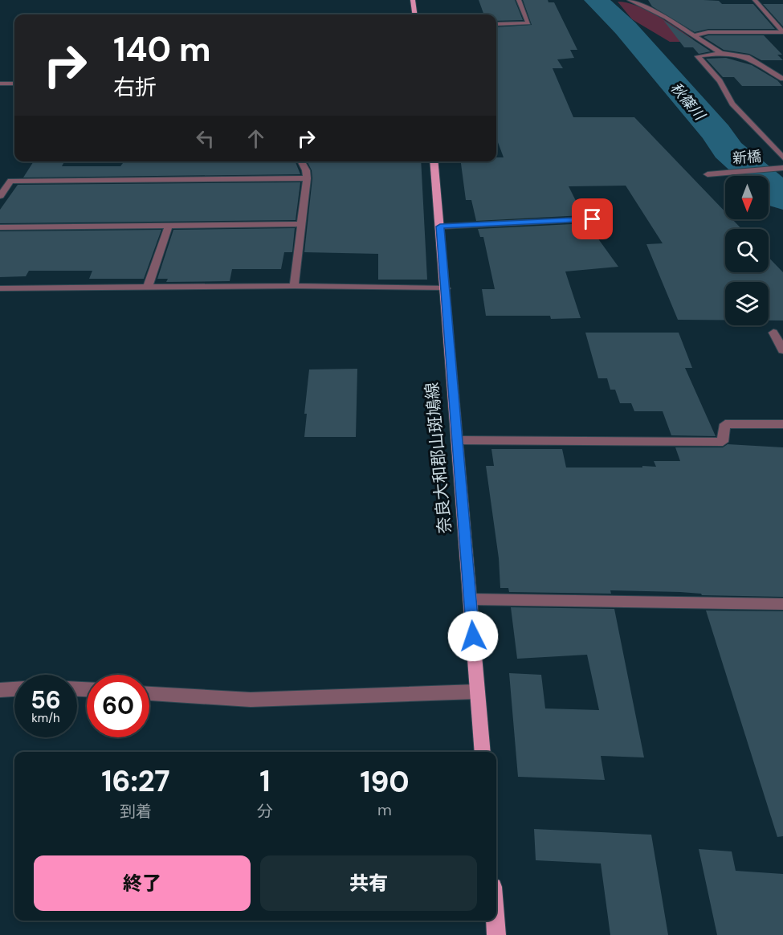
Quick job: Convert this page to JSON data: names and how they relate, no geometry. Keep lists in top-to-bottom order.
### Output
{
  "streets": {
    "main road": ["奈良大和郡山斑鳩線"],
    "street": ["新橋"]
  },
  "water": ["秋篠川"],
  "north": "bottom",
  "page": {
    "turn": ["140 m", "右折"],
    "speed": "56 km/h",
    "limit": "60",
    "eta": [
      "16:27",
      "到着",
      "1",
      "分",
      "190",
      "m"
    ],
    "buttons": ["終了", "共有"]
  }
}
